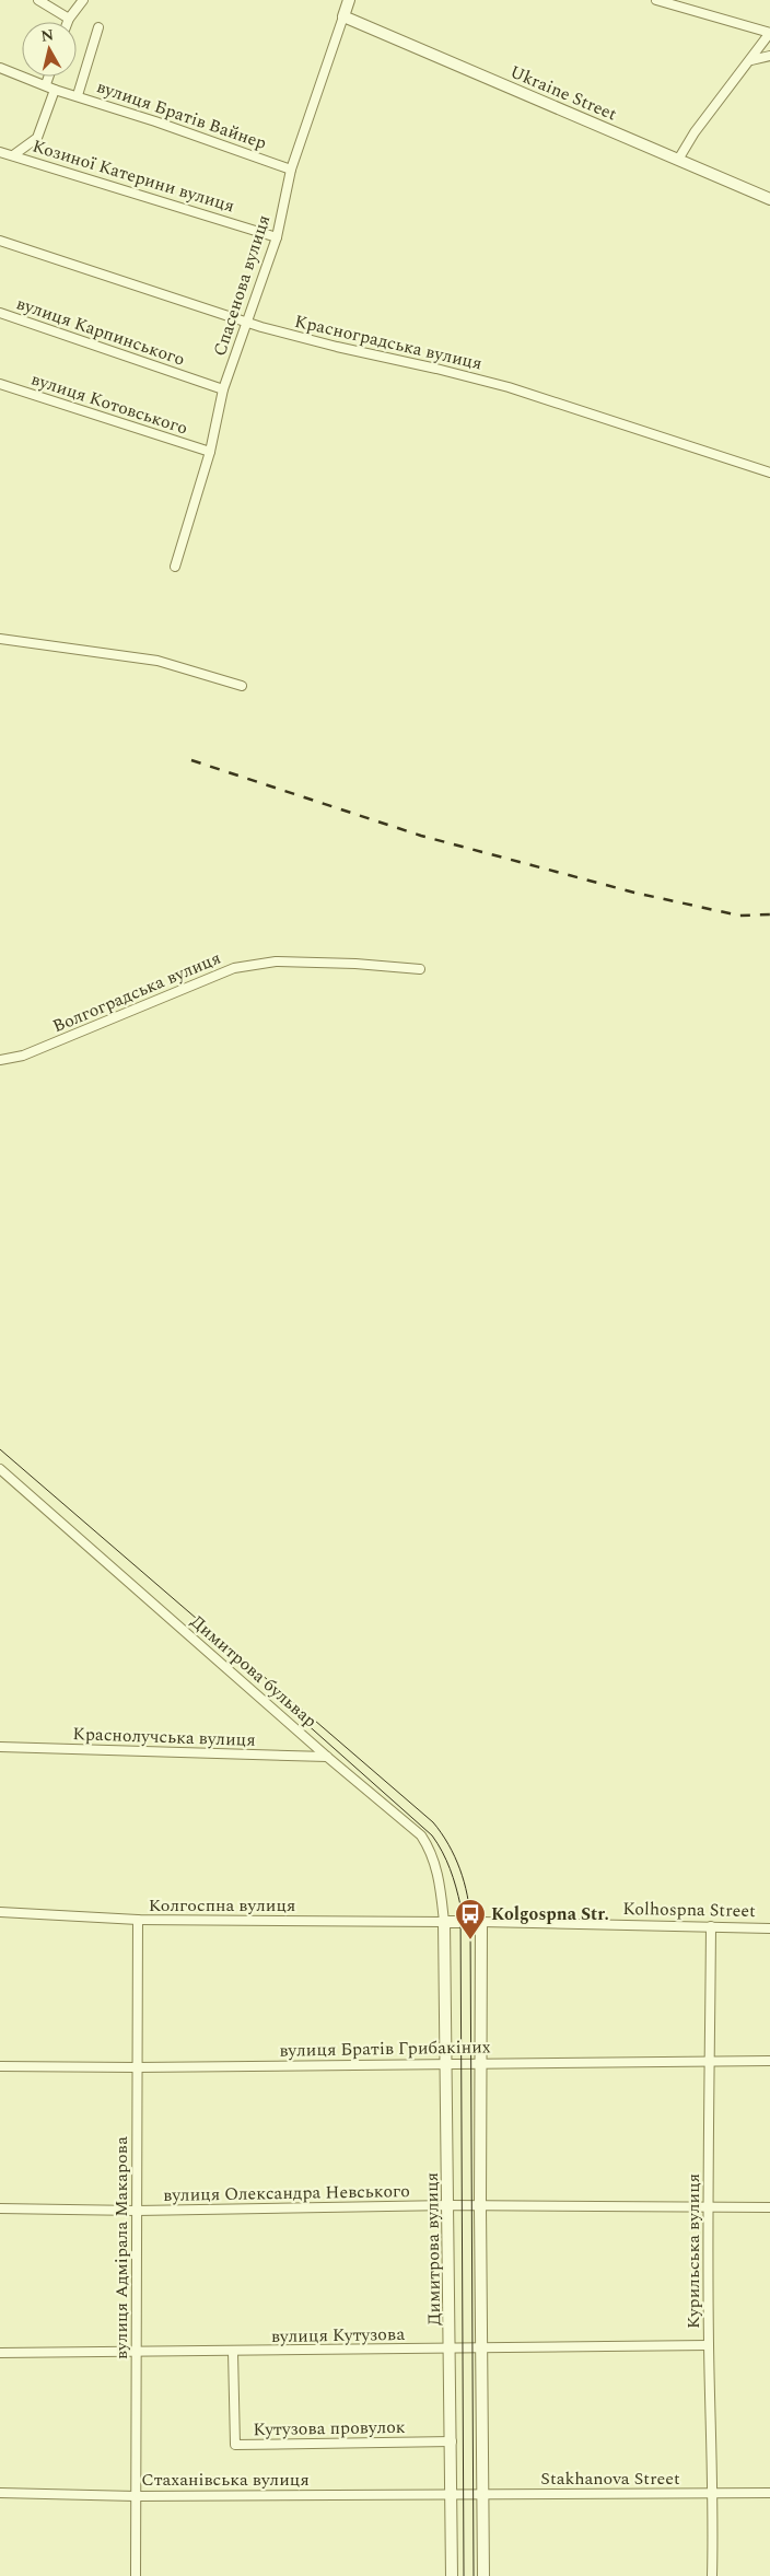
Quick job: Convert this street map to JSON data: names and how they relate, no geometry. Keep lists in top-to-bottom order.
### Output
{
  "streets": {
    "street": [
      "Ukraine Street",
      "вулиця Братів Вайнер",
      "Козиної Катерини вулиця",
      "Спасенова вулиця",
      "вулиця Карпинського",
      "Красноградська вулиця",
      "вулиця Котовського",
      "Волгоградська вулиця",
      "Димитрова бульвар",
      "Краснолучська вулиця",
      "Колгоспна вулиця",
      "Kolhospna Street",
      "вулиця Братів Грибакіних",
      "вулиця Олександра Невського",
      "вулиця Адмірала Макарова",
      "Димитрова вулиця",
      "Курильська вулиця",
      "вулиця Кутузова",
      "Кутузова провулок",
      "Stakhanova Street",
      "Стаханівська вулиця"
    ]
  },
  "crossings": [
    ["Ukraine Street", "Спасенова вулиця"],
    ["вулиця Братів Вайнер", "Спасенова вулиця"],
    ["Козиної Катерини вулиця", "Спасенова вулиця"],
    ["Спасенова вулиця", "вулиця Карпинського"],
    ["Спасенова вулиця", "Красноградська вулиця"],
    ["Спасенова вулиця", "вулиця Котовського"],
    ["Димитрова бульвар", "Краснолучська вулиця"],
    ["Димитрова бульвар", "Колгоспна вулиця"],
    ["Димитрова бульвар", "Kolhospna Street"],
    ["Димитрова бульвар", "Димитрова вулиця"],
    ["Колгоспна вулиця", "Kolhospna Street"],
    ["Колгоспна вулиця", "вулиця Адмірала Макарова"],
    ["Колгоспна вулиця", "Димитрова вулиця"],
    ["Kolhospna Street", "Димитрова вулиця"],
    ["Kolhospna Street", "Курильська вулиця"],
    ["вулиця Братів Грибакіних", "вулиця Адмірала Макарова"],
    ["вулиця Братів Грибакіних", "Димитрова вулиця"],
    ["вулиця Братів Грибакіних", "Курильська вулиця"],
    ["вулиця Олександра Невського", "вулиця Адмірала Макарова"],
    ["вулиця Олександра Невського", "Димитрова вулиця"],
    ["вулиця Олександра Невського", "Курильська вулиця"],
    ["вулиця Адмірала Макарова", "вулиця Кутузова"],
    ["вулиця Адмірала Макарова", "Стаханівська вулиця"],
    ["Димитрова вулиця", "вулиця Кутузова"],
    ["Димитрова вулиця", "Кутузова провулок"],
    ["Димитрова вулиця", "Stakhanova Street"],
    ["Димитрова вулиця", "Стаханівська вулиця"],
    ["Курильська вулиця", "вулиця Кутузова"],
    ["Курильська вулиця", "Stakhanova Street"],
    ["вулиця Кутузова", "Кутузова провулок"],
    ["Stakhanova Street", "Стаханівська вулиця"]
  ],
  "places": {
    "bus stop": ["Kolgospna Str."]
  },
  "north": "top"
}
